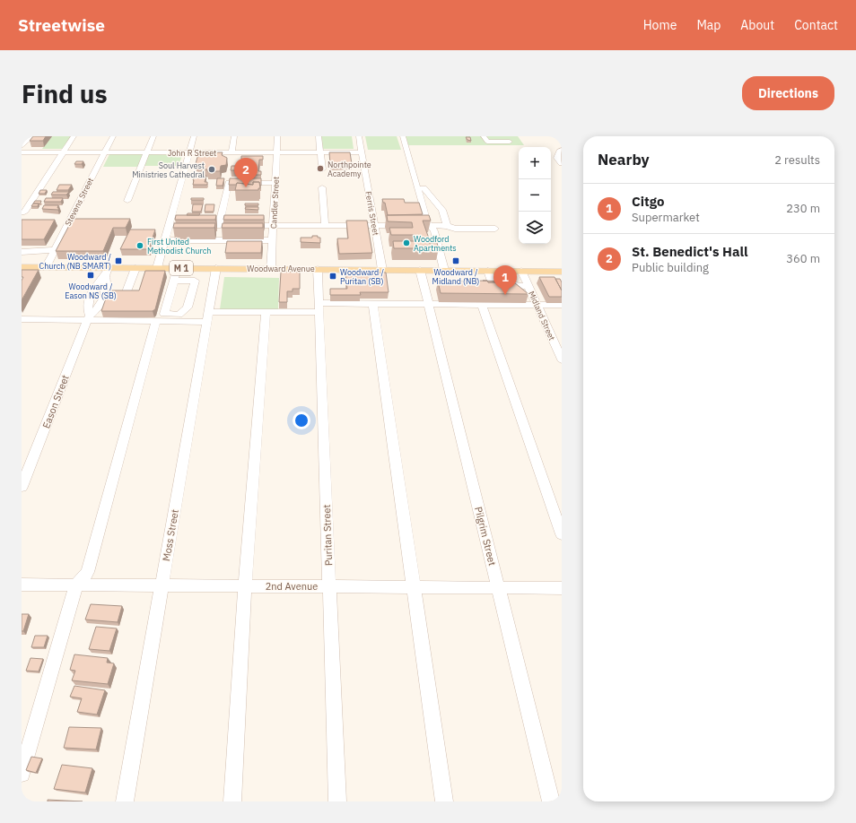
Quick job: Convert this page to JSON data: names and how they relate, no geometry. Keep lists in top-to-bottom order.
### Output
{
  "streets": {
    "main road": ["M 1", "Woodward Avenue"],
    "street": [
      "John R Street",
      "Stevens Street",
      "Candler Street",
      "Ferris Street",
      "Midland Street",
      "Eason Street",
      "Moss Street",
      "Puritan Street",
      "Pilgrim Street",
      "2nd Avenue"
    ]
  },
  "crossings": [
    ["John R Street", "Stevens Street"],
    ["John R Street", "Candler Street"],
    ["John R Street", "Ferris Street"],
    ["Stevens Street", "Woodward Avenue"],
    ["Candler Street", "Woodward Avenue"],
    ["Ferris Street", "Woodward Avenue"],
    ["Woodward Avenue", "Midland Street"],
    ["Woodward Avenue", "Eason Street"],
    ["Woodward Avenue", "Moss Street"],
    ["Woodward Avenue", "Puritan Street"],
    ["Woodward Avenue", "Pilgrim Street"],
    ["Moss Street", "2nd Avenue"],
    ["Puritan Street", "2nd Avenue"],
    ["Pilgrim Street", "2nd Avenue"]
  ],
  "places": {
    "other": [
      "Northpointe Academy",
      "Soul Harvest Ministries Cathedral",
      "Woodford Apartments",
      "First United Methodist Church"
    ],
    "transit": [
      "Woodward / Church (NB SMART)",
      "Woodward / Midland (NB)",
      "Woodward / Eason NS (SB)",
      "Woodward / Puritan (SB)"
    ]
  },
  "page": {
    "header": "Streetwise",
    "nav": [
      "Home",
      "Map",
      "About",
      "Contact"
    ],
    "buttons": "Directions",
    "title": "Find us",
    "heading": ["Nearby", "2 results"],
    "map_buttons": ["+", "−"],
    "pins": ["2", "1"],
    "list": [
      {
        "mark": "1",
        "name": "Citgo",
        "note": "Supermarket",
        "value": "230 m"
      },
      {
        "mark": "2",
        "name": "St. Benedict's Hall",
        "note": "Public building",
        "value": "360 m"
      }
    ]
  }
}
